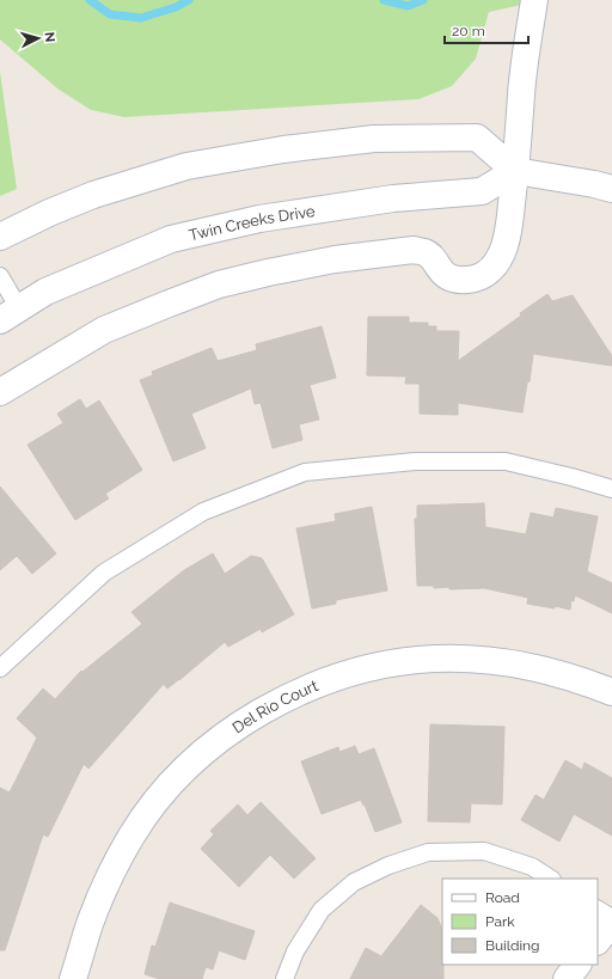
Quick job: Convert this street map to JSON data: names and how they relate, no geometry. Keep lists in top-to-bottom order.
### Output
{
  "streets": {
    "street": ["Twin Creeks Drive", "Del Rio Court"]
  },
  "legend": ["Road", "Park", "Building"],
  "scale_bar": "20 m",
  "north": "right"
}
